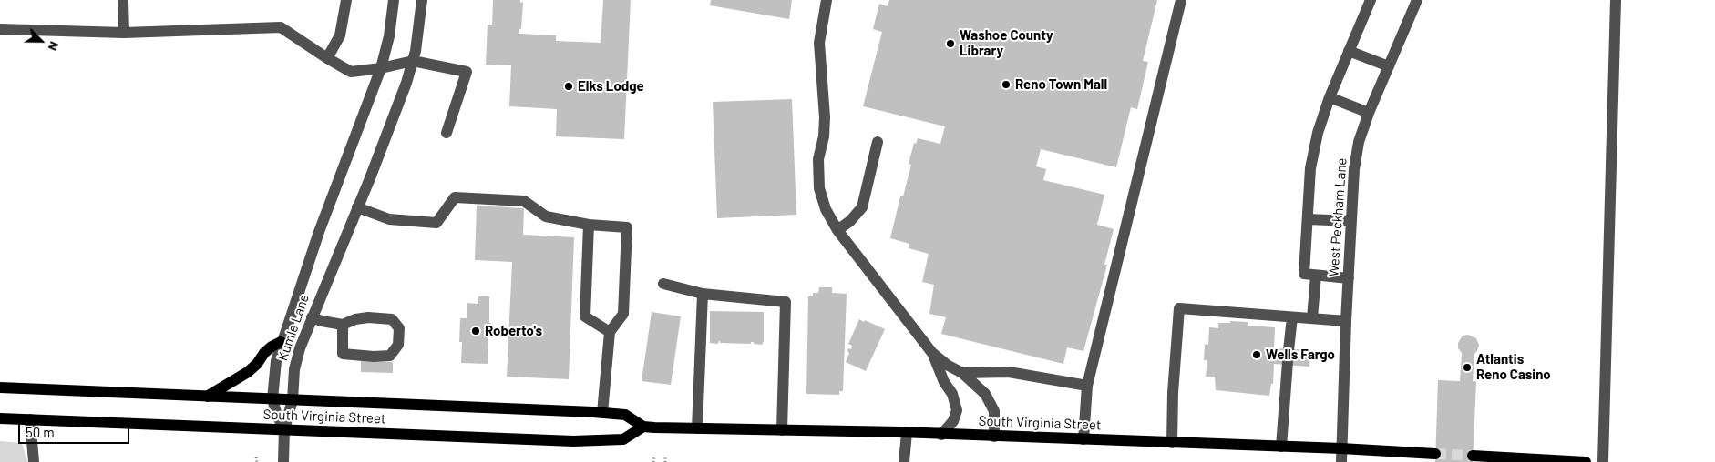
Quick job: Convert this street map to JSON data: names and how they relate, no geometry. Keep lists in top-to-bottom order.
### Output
{
  "streets": {
    "main road": ["South Virginia Street"],
    "street": ["West Peckham Lane", "Kumle Lane"]
  },
  "crossings": [
    ["West Peckham Lane", "South Virginia Street"],
    ["Kumle Lane", "South Virginia Street"]
  ],
  "places": [
    "Washoe County Library",
    "Reno Town Mall",
    "Elks Lodge",
    "Roberto's",
    "Wells Fargo",
    "Atlantis Reno Casino"
  ],
  "scale_bar": "50 m",
  "north": "bottom right"
}
